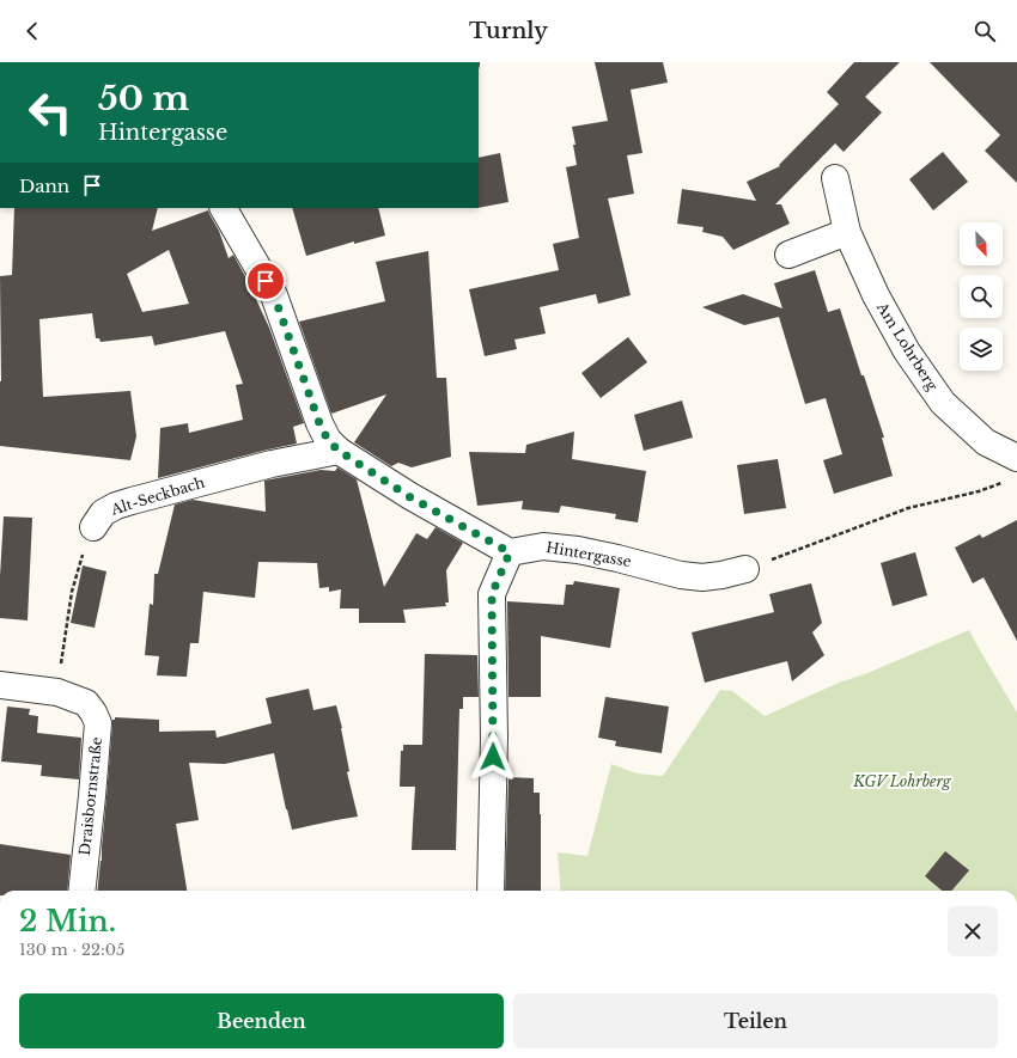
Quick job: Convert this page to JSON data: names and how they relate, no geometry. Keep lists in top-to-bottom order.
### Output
{
  "streets": {
    "street": [
      "Am Lohrberg",
      "Alt-Seckbach",
      "Hintergasse",
      "Draisbornstraße"
    ]
  },
  "parks": ["KGV Lohrberg"],
  "north": "bottom right",
  "page": {
    "header": "Turnly",
    "turn": ["50 m", "Hintergasse"],
    "then": "Dann",
    "heading": ["2 Min.", "130 m · 22:05"],
    "buttons": ["Beenden", "Teilen"]
  }
}
